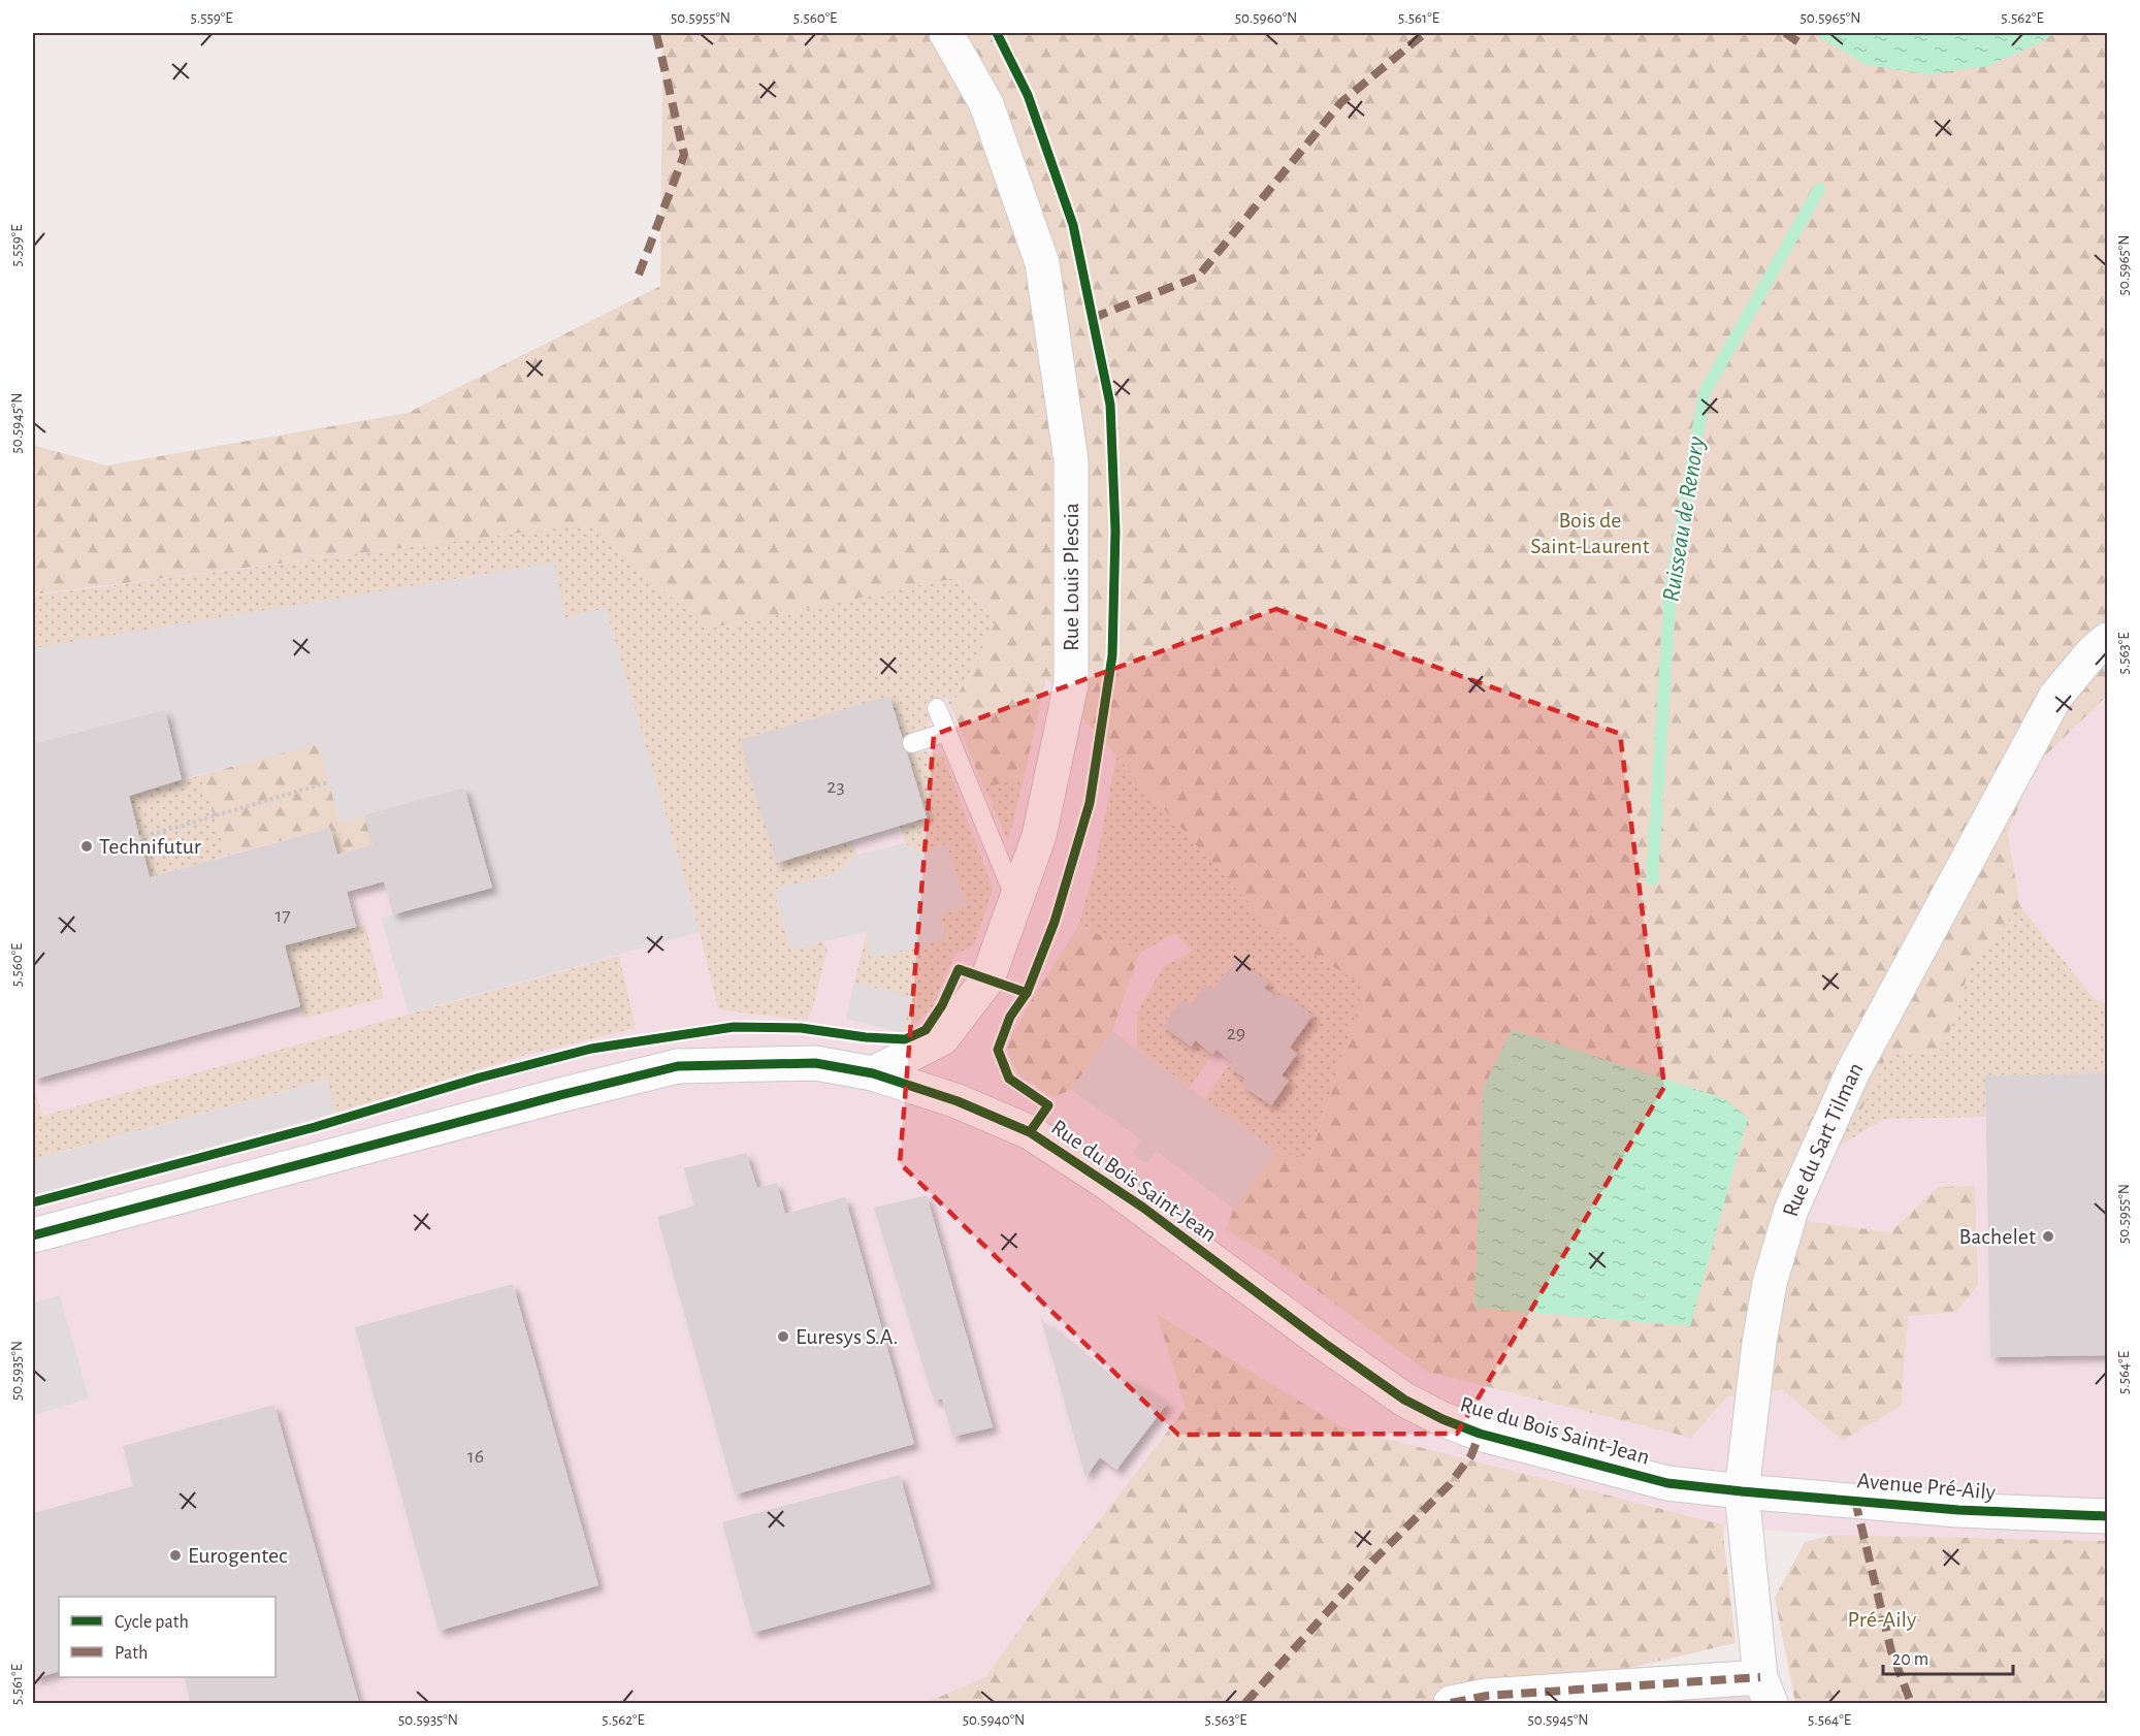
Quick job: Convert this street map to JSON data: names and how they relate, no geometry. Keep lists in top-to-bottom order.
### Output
{
  "streets": {
    "street": [
      "Rue Louis Plescia",
      "Rue du Sart Tilman",
      "Rue du Bois Saint-Jean",
      "Avenue Pré-Aily"
    ]
  },
  "crossings": [
    ["Rue Louis Plescia", "Rue du Bois Saint-Jean"],
    ["Rue du Sart Tilman", "Rue du Bois Saint-Jean"],
    ["Rue du Sart Tilman", "Avenue Pré-Aily"],
    ["Rue du Bois Saint-Jean", "Avenue Pré-Aily"]
  ],
  "water": ["Ruisseau de Renory"],
  "parks": ["Bois de Saint-Laurent", "Pré-Aily"],
  "places": [
    "Technifutur",
    "Bachelet",
    "Euresys S.A.",
    "Eurogentec"
  ],
  "house_numbers": [
    "23",
    "17",
    "29",
    "16"
  ],
  "legend": ["Cycle path", "Path"],
  "scale_bar": "20 m",
  "coordinates": [
    "5.559°E",
    "50.5955°N",
    "5.560°E",
    "50.5960°N",
    "5.561°E",
    "50.5965°N",
    "5.562°E",
    "50.5945°N",
    "5.563°E",
    "50.5935°N",
    "5.564°E",
    "50.5940°N"
  ]
}
